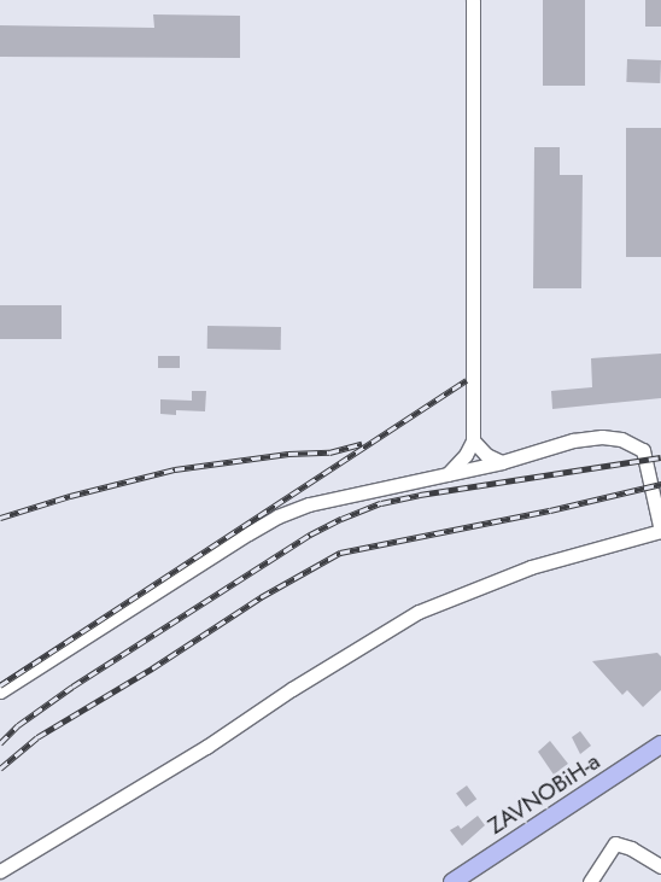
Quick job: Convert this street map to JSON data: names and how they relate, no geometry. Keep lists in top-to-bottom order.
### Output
{
  "streets": {
    "main road": ["ZAVNOBiH-a"]
  }
}
